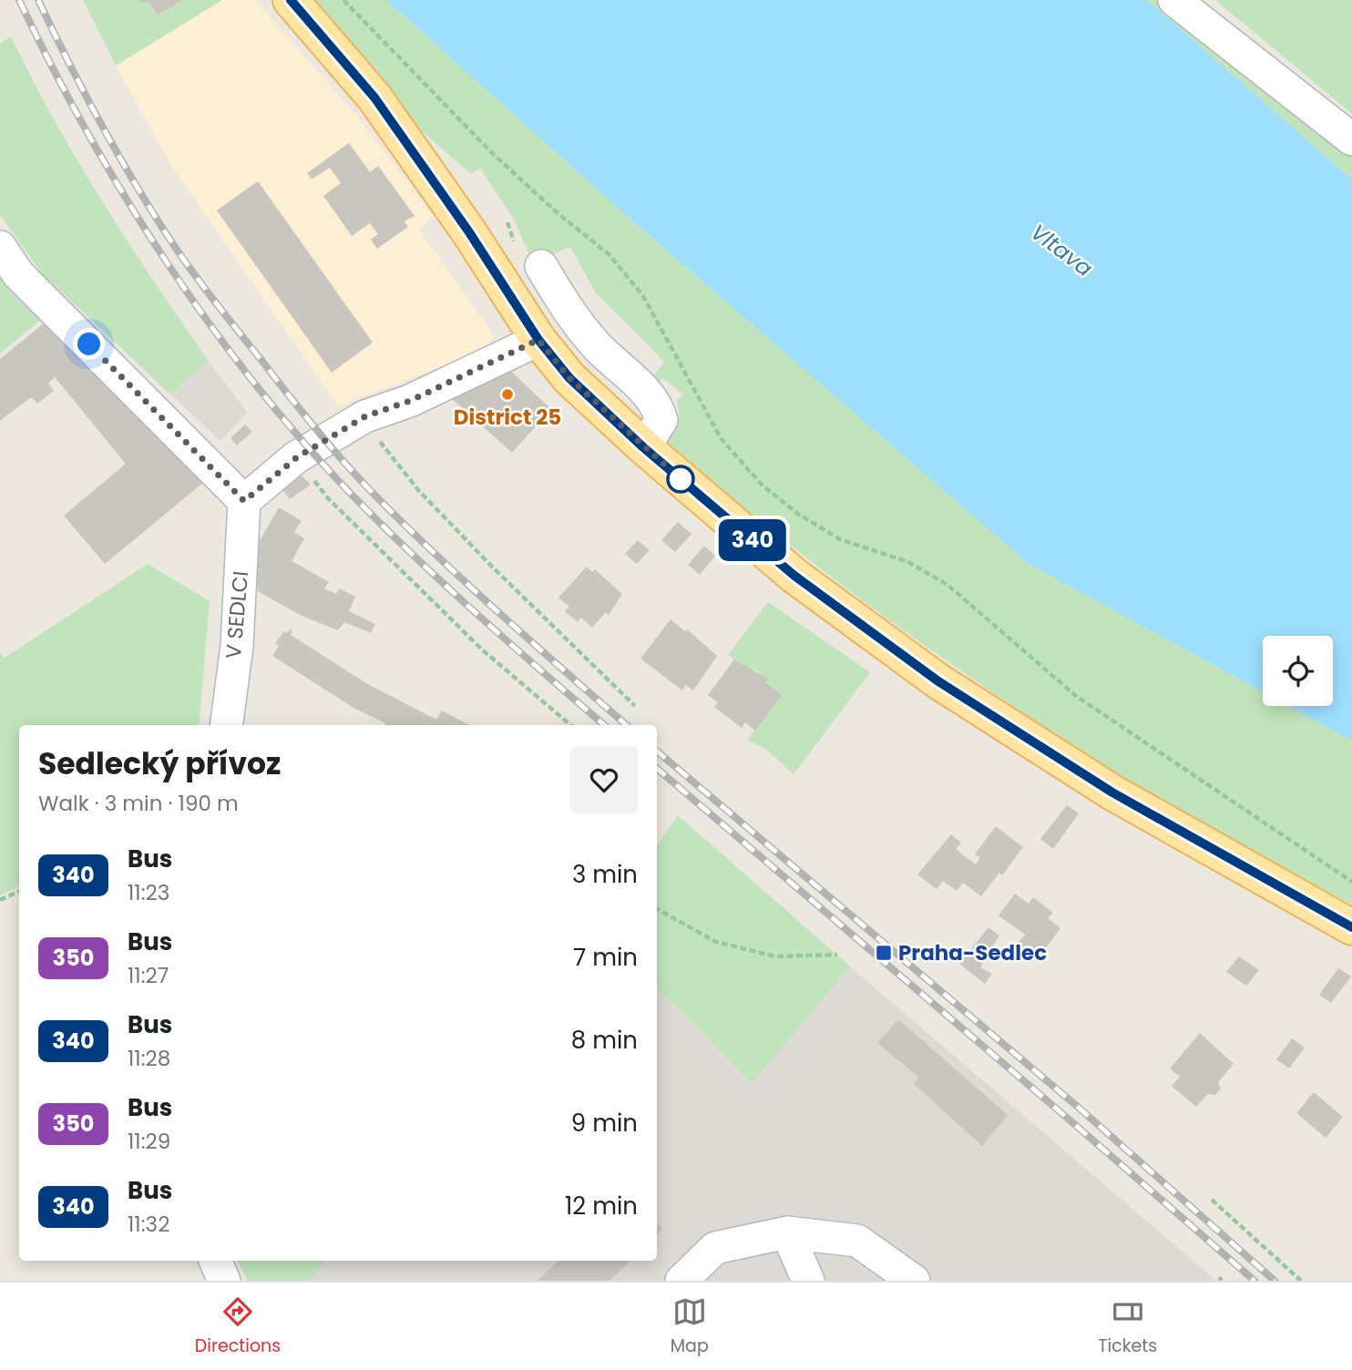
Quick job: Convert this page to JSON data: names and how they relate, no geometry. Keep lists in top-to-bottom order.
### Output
{
  "streets": {
    "street": ["V SEDLCI"]
  },
  "water": ["Vltava"],
  "places": {
    "other": ["District 25"],
    "transit": ["Praha-Sedlec"]
  },
  "lines": ["bus line 340"],
  "page": {
    "on_map": "340",
    "heading": ["Sedlecký přívoz", "Walk · 3 min · 190 m"],
    "list": [
      {
        "mark": "340",
        "name": "Bus",
        "note": "11:23",
        "value": "3 min"
      },
      {
        "mark": "350",
        "name": "Bus",
        "note": "11:27",
        "value": "7 min"
      },
      {
        "mark": "340",
        "name": "Bus",
        "note": "11:28",
        "value": "8 min"
      },
      {
        "mark": "350",
        "name": "Bus",
        "note": "11:29",
        "value": "9 min"
      },
      {
        "mark": "340",
        "name": "Bus",
        "note": "11:32",
        "value": "12 min"
      }
    ],
    "tabs": ["Directions", "Map", "Tickets"]
  }
}
